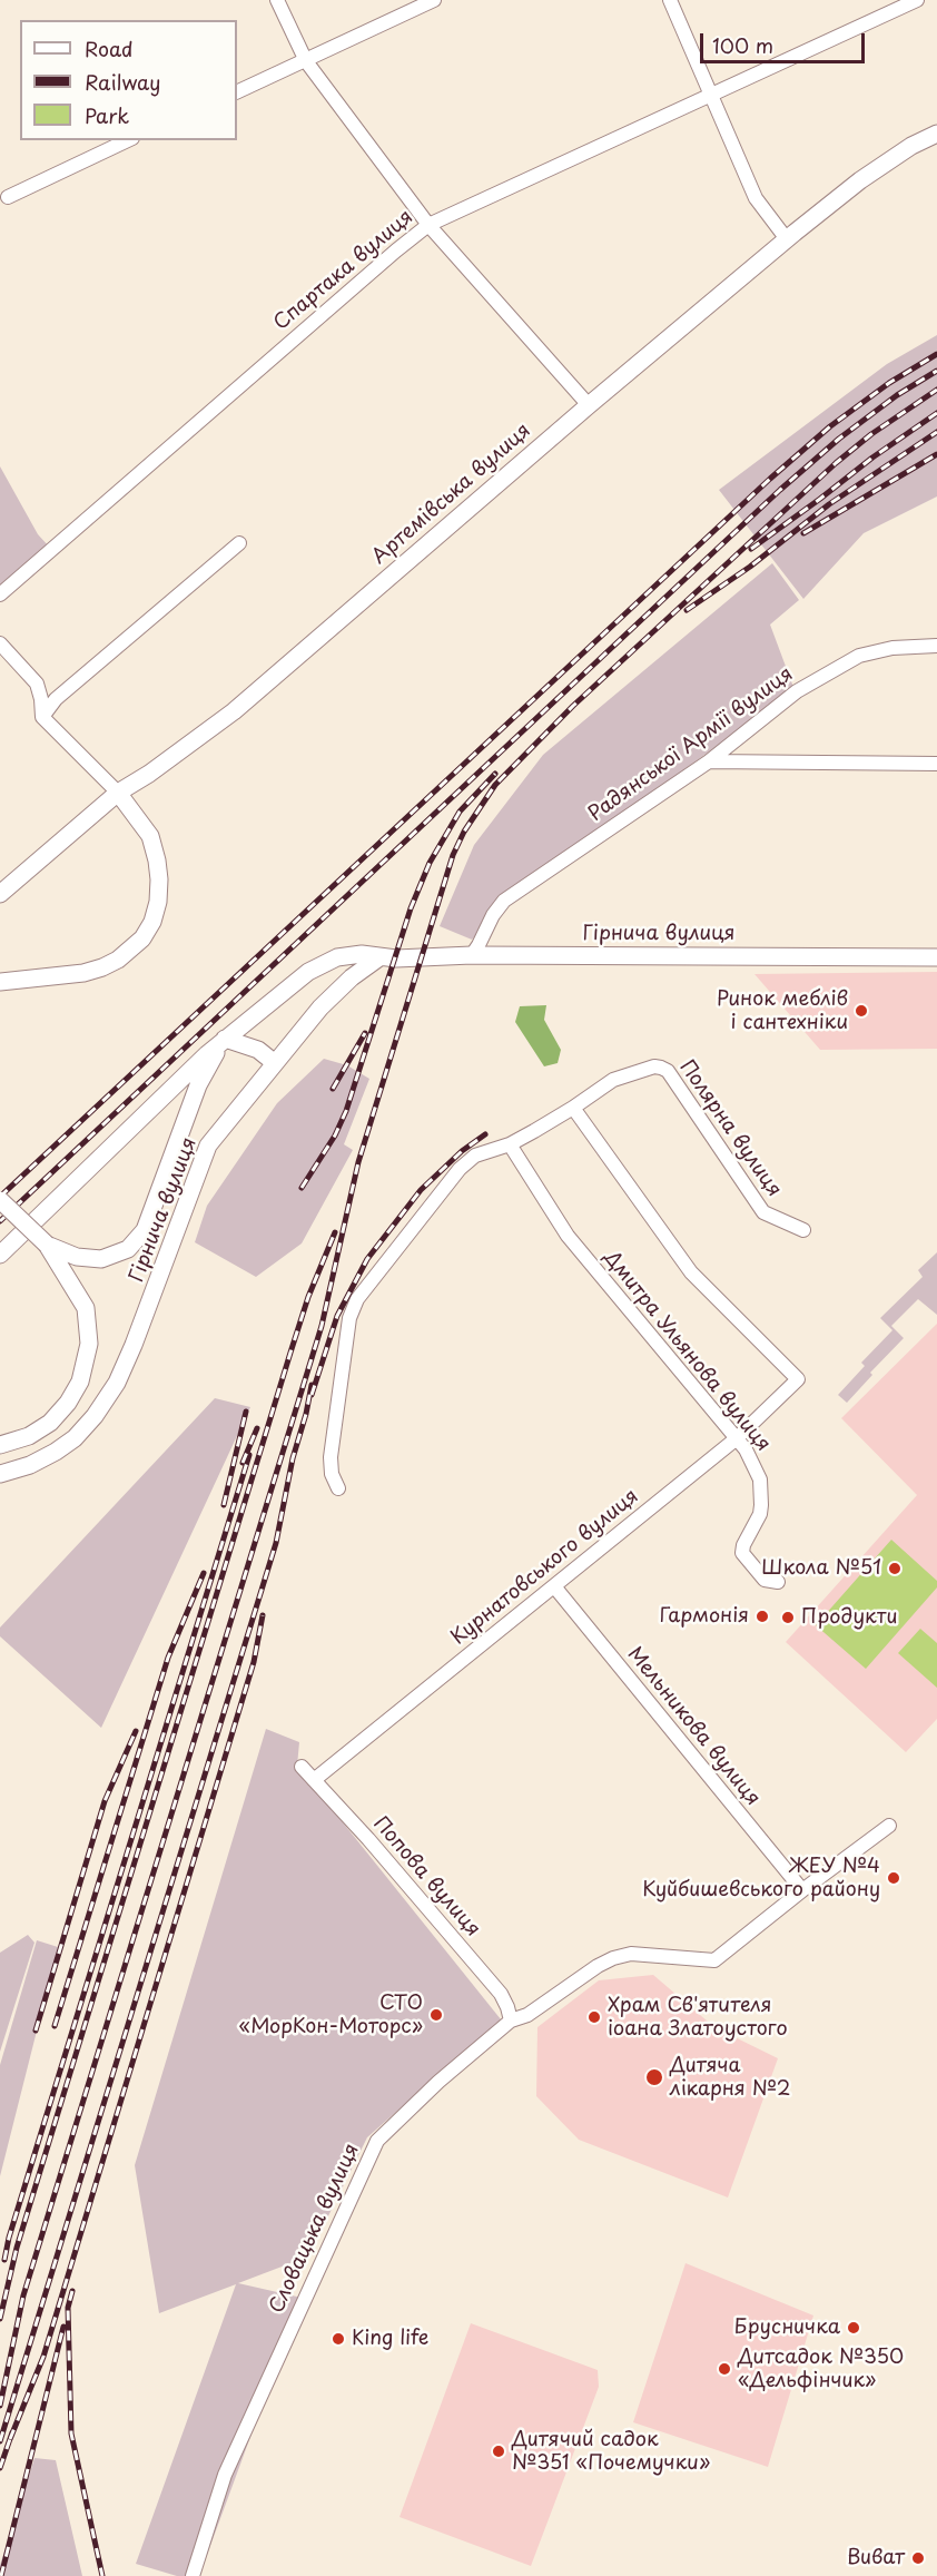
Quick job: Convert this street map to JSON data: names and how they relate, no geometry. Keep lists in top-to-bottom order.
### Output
{
  "streets": {
    "main road": ["Артемівська вулиця", "Гірнича вулиця"],
    "street": [
      "Спартака вулиця",
      "Радянської Армії вулиця",
      "Полярна вулиця",
      "Дмитра Ульянова вулиця",
      "Курнатовського вулиця",
      "Мельникова вулиця",
      "Попова вулиця",
      "Словацька вулиця"
    ]
  },
  "crossings": [
    ["Радянської Армії вулиця", "Гірнича вулиця"],
    ["Полярна вулиця", "Курнатовського вулиця"],
    ["Дмитра Ульянова вулиця", "Курнатовського вулиця"],
    ["Курнатовського вулиця", "Мельникова вулиця"],
    ["Курнатовського вулиця", "Попова вулиця"],
    ["Мельникова вулиця", "Словацька вулиця"],
    ["Попова вулиця", "Словацька вулиця"]
  ],
  "places": [
    "Ринок меблів і сантехніки",
    "Школа №51",
    "Гармонія",
    "Продукти",
    "ЖЕУ №4 Куйбишевського району",
    "СТО «МорКон-Моторс»",
    "Храм Св'ятителя іоана Златоустого",
    "Дитяча лікарня №2",
    "Брусничка",
    "King life",
    "Дитсадок №350 «Дельфінчик»",
    "Дитячий садок №351 «Почемучки»",
    "Виват"
  ],
  "legend": ["Road", "Railway", "Park"],
  "scale_bar": "100 m"
}
